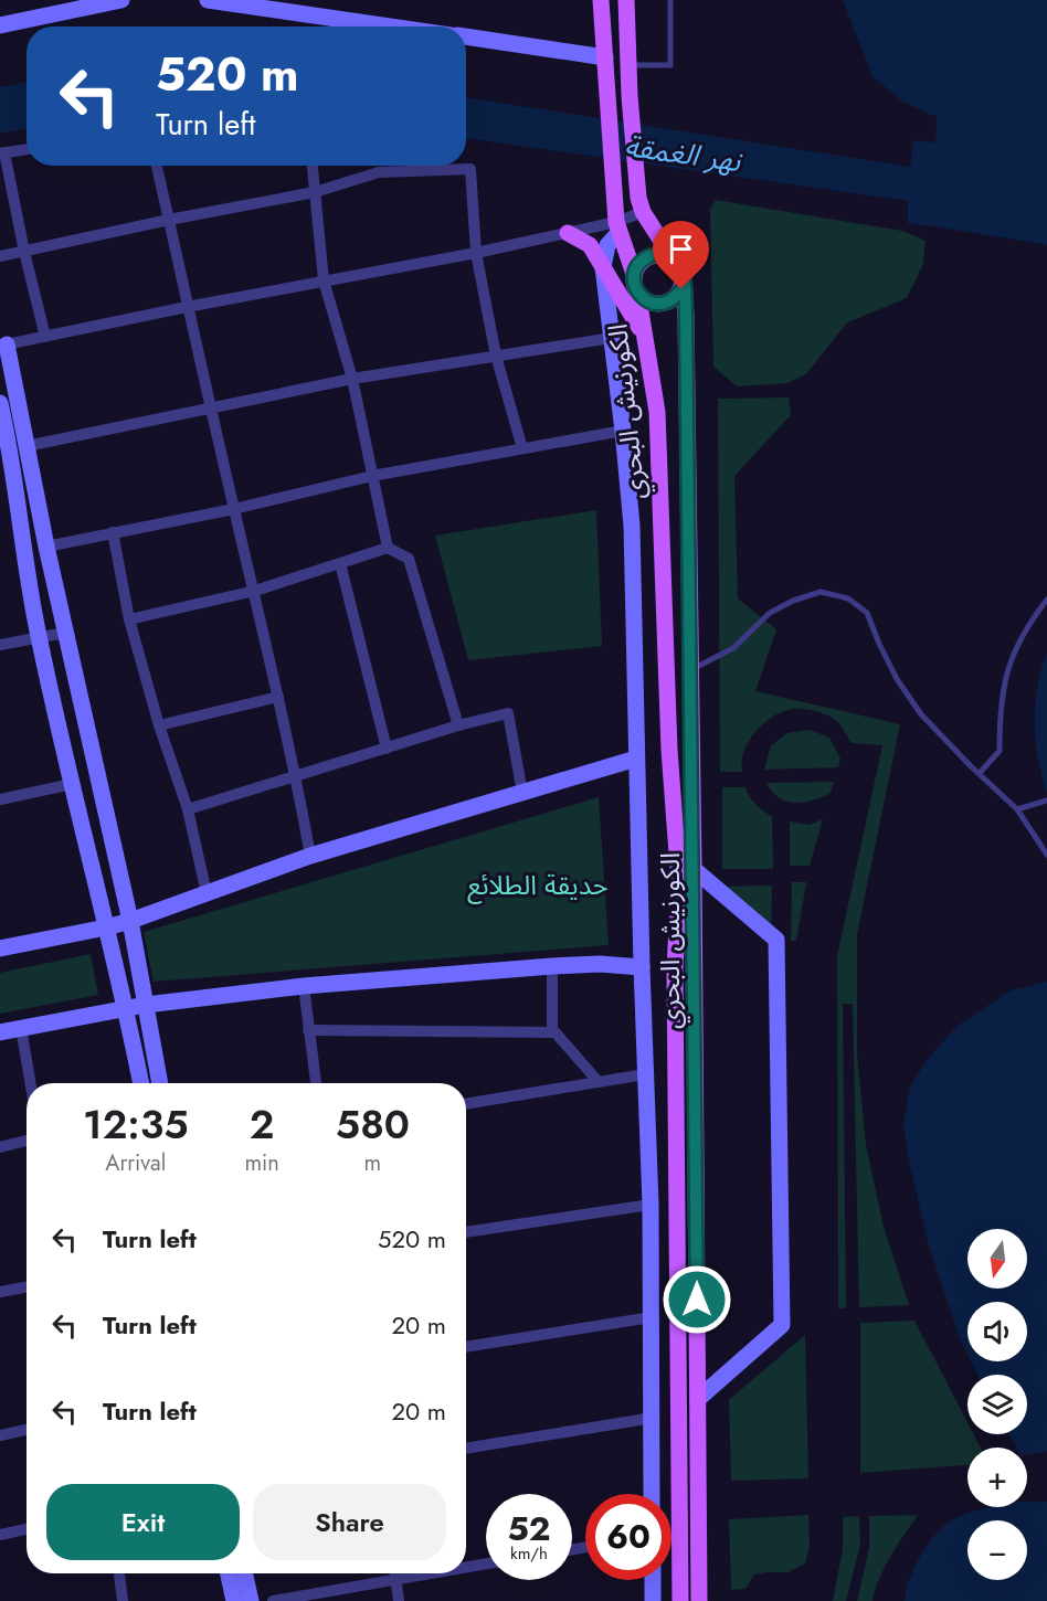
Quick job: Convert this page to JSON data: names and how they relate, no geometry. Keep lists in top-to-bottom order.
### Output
{
  "streets": {
    "main road": ["الكورنيش البحري"]
  },
  "water": ["نهر الغمقة"],
  "parks": ["حديقة الطلائع"],
  "north": "bottom",
  "page": {
    "turn": ["520 m", "Turn left"],
    "eta": [
      "12:35",
      "Arrival",
      "2",
      "min",
      "580",
      "m"
    ],
    "list": [
      {
        "name": "Turn left",
        "value": "520 m"
      },
      {
        "name": "Turn left",
        "value": "20 m"
      },
      {
        "name": "Turn left",
        "value": "20 m"
      }
    ],
    "map_buttons": ["+", "−"],
    "buttons": ["Exit", "Share"],
    "speed": "52 km/h",
    "limit": "60"
  }
}
